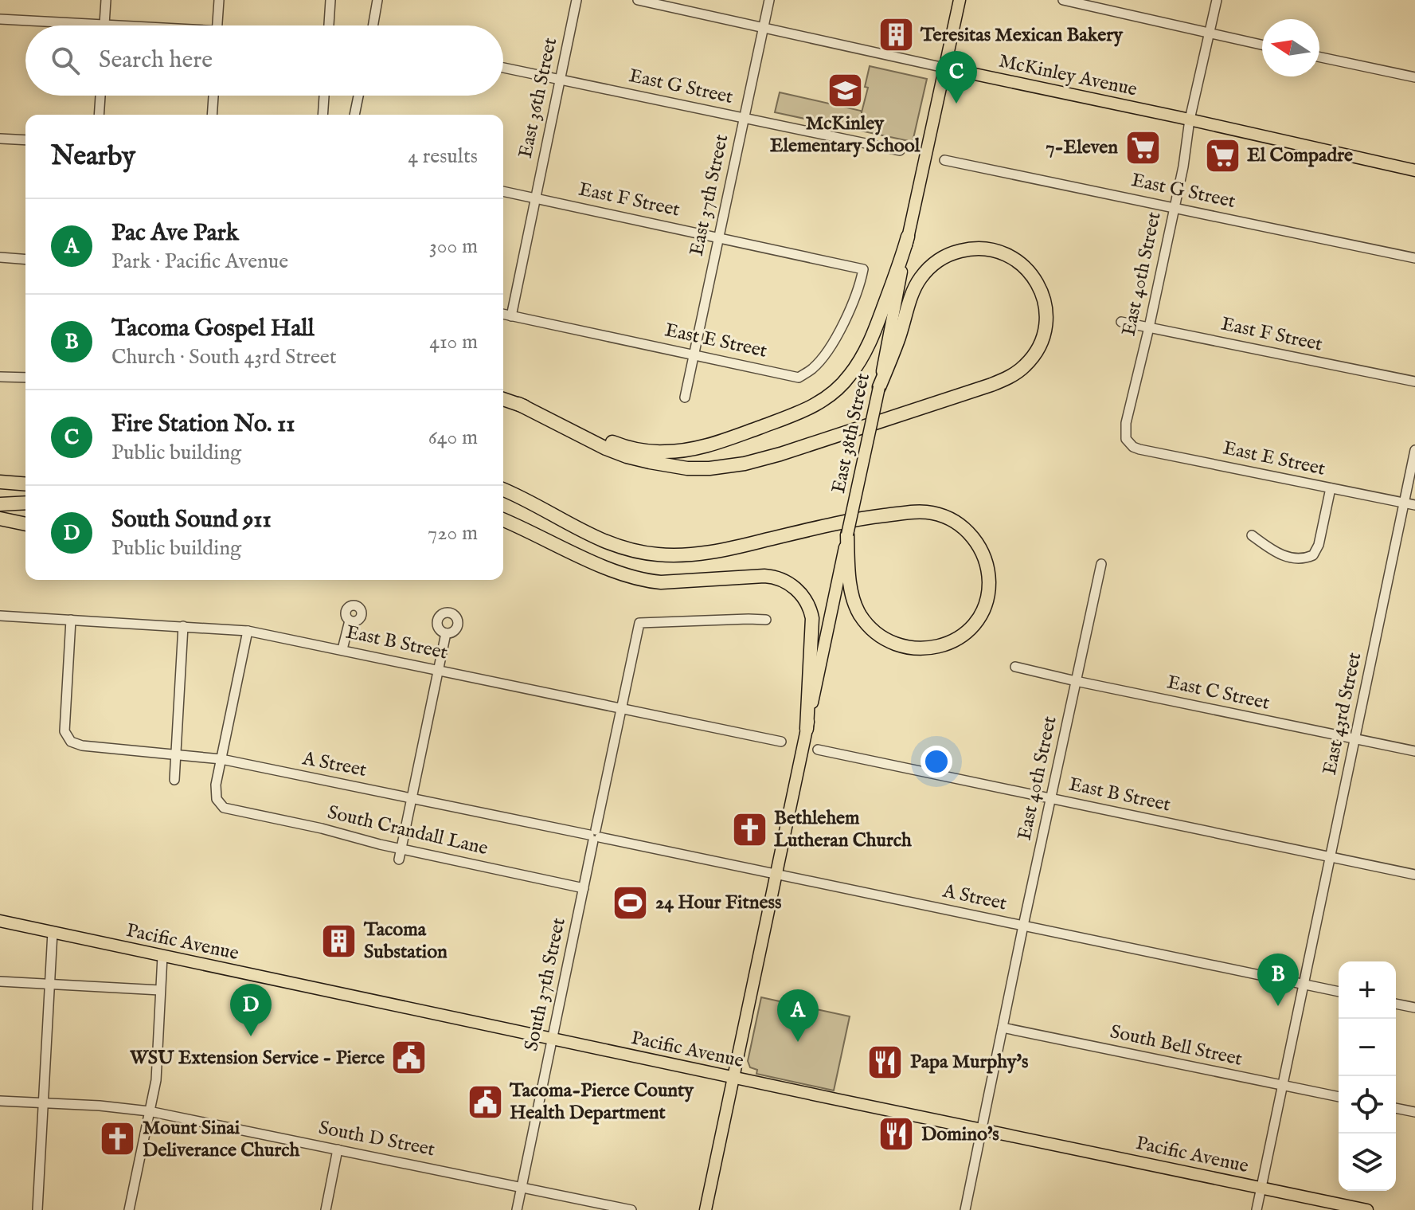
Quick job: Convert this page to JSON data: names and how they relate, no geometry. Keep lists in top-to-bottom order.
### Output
{
  "streets": {
    "main road": ["McKinley Avenue", "East 38th Street", "Pacific Avenue"],
    "street": [
      "East G Street",
      "East 36th Street",
      "East 37th Street",
      "East F Street",
      "East 40th Street",
      "East E Street",
      "East B Street",
      "East C Street",
      "East 43rd Street",
      "A Street",
      "South Crandall Lane",
      "South 37th Street",
      "South Bell Street",
      "South D Street"
    ]
  },
  "crossings": [
    ["McKinley Avenue", "East 37th Street"],
    ["McKinley Avenue", "East 40th Street"],
    ["McKinley Avenue", "East 38th Street"],
    ["East G Street", "East 36th Street"],
    ["East G Street", "East 37th Street"],
    ["East G Street", "East 40th Street"],
    ["East 36th Street", "East F Street"],
    ["East 36th Street", "East E Street"],
    ["East 37th Street", "East F Street"],
    ["East 37th Street", "East E Street"],
    ["East F Street", "East 40th Street"],
    ["East F Street", "East E Street"],
    ["East 40th Street", "East E Street"],
    ["East 40th Street", "East B Street"],
    ["East 40th Street", "East C Street"],
    ["East 40th Street", "A Street"],
    ["East 40th Street", "Pacific Avenue"],
    ["East 40th Street", "South Bell Street"],
    ["East E Street", "East 43rd Street"],
    ["East 38th Street", "A Street"],
    ["East 38th Street", "Pacific Avenue"],
    ["East B Street", "East 43rd Street"],
    ["East B Street", "A Street"],
    ["East C Street", "East 43rd Street"],
    ["East 43rd Street", "A Street"],
    ["East 43rd Street", "Pacific Avenue"],
    ["East 43rd Street", "South Bell Street"],
    ["A Street", "South Crandall Lane"],
    ["A Street", "South 37th Street"],
    ["South Crandall Lane", "South 37th Street"],
    ["Pacific Avenue", "South 37th Street"],
    ["South 37th Street", "South D Street"]
  ],
  "places": {
    "building": ["Teresitas Mexican Bakery", "Tacoma Substation"],
    "school or university": ["McKinley Elementary School"],
    "supermarket": ["7-Eleven", "El Compadre"],
    "church": ["Bethlehem Lutheran Church", "Mount Sinai Deliverance Church"],
    "sports": ["24 Hour Fitness"],
    "public building": ["WSU Extension Service - Pierce", "Tacoma-Pierce County Health Department"],
    "restaurant": ["Papa Murphy's", "Domino's"]
  },
  "north": "left",
  "page": {
    "search": "Search here",
    "pins": [
      "C",
      "B",
      "D",
      "A"
    ],
    "heading": ["Nearby", "4 results"],
    "list": [
      {
        "mark": "A",
        "name": "Pac Ave Park",
        "note": "Park · Pacific Avenue",
        "value": "300 m"
      },
      {
        "mark": "B",
        "name": "Tacoma Gospel Hall",
        "note": "Church · South 43rd Street",
        "value": "410 m"
      },
      {
        "mark": "C",
        "name": "Fire Station No. 11",
        "note": "Public building",
        "value": "640 m"
      },
      {
        "mark": "D",
        "name": "South Sound 911",
        "note": "Public building",
        "value": "720 m"
      }
    ],
    "map_buttons": ["+", "−"]
  }
}
